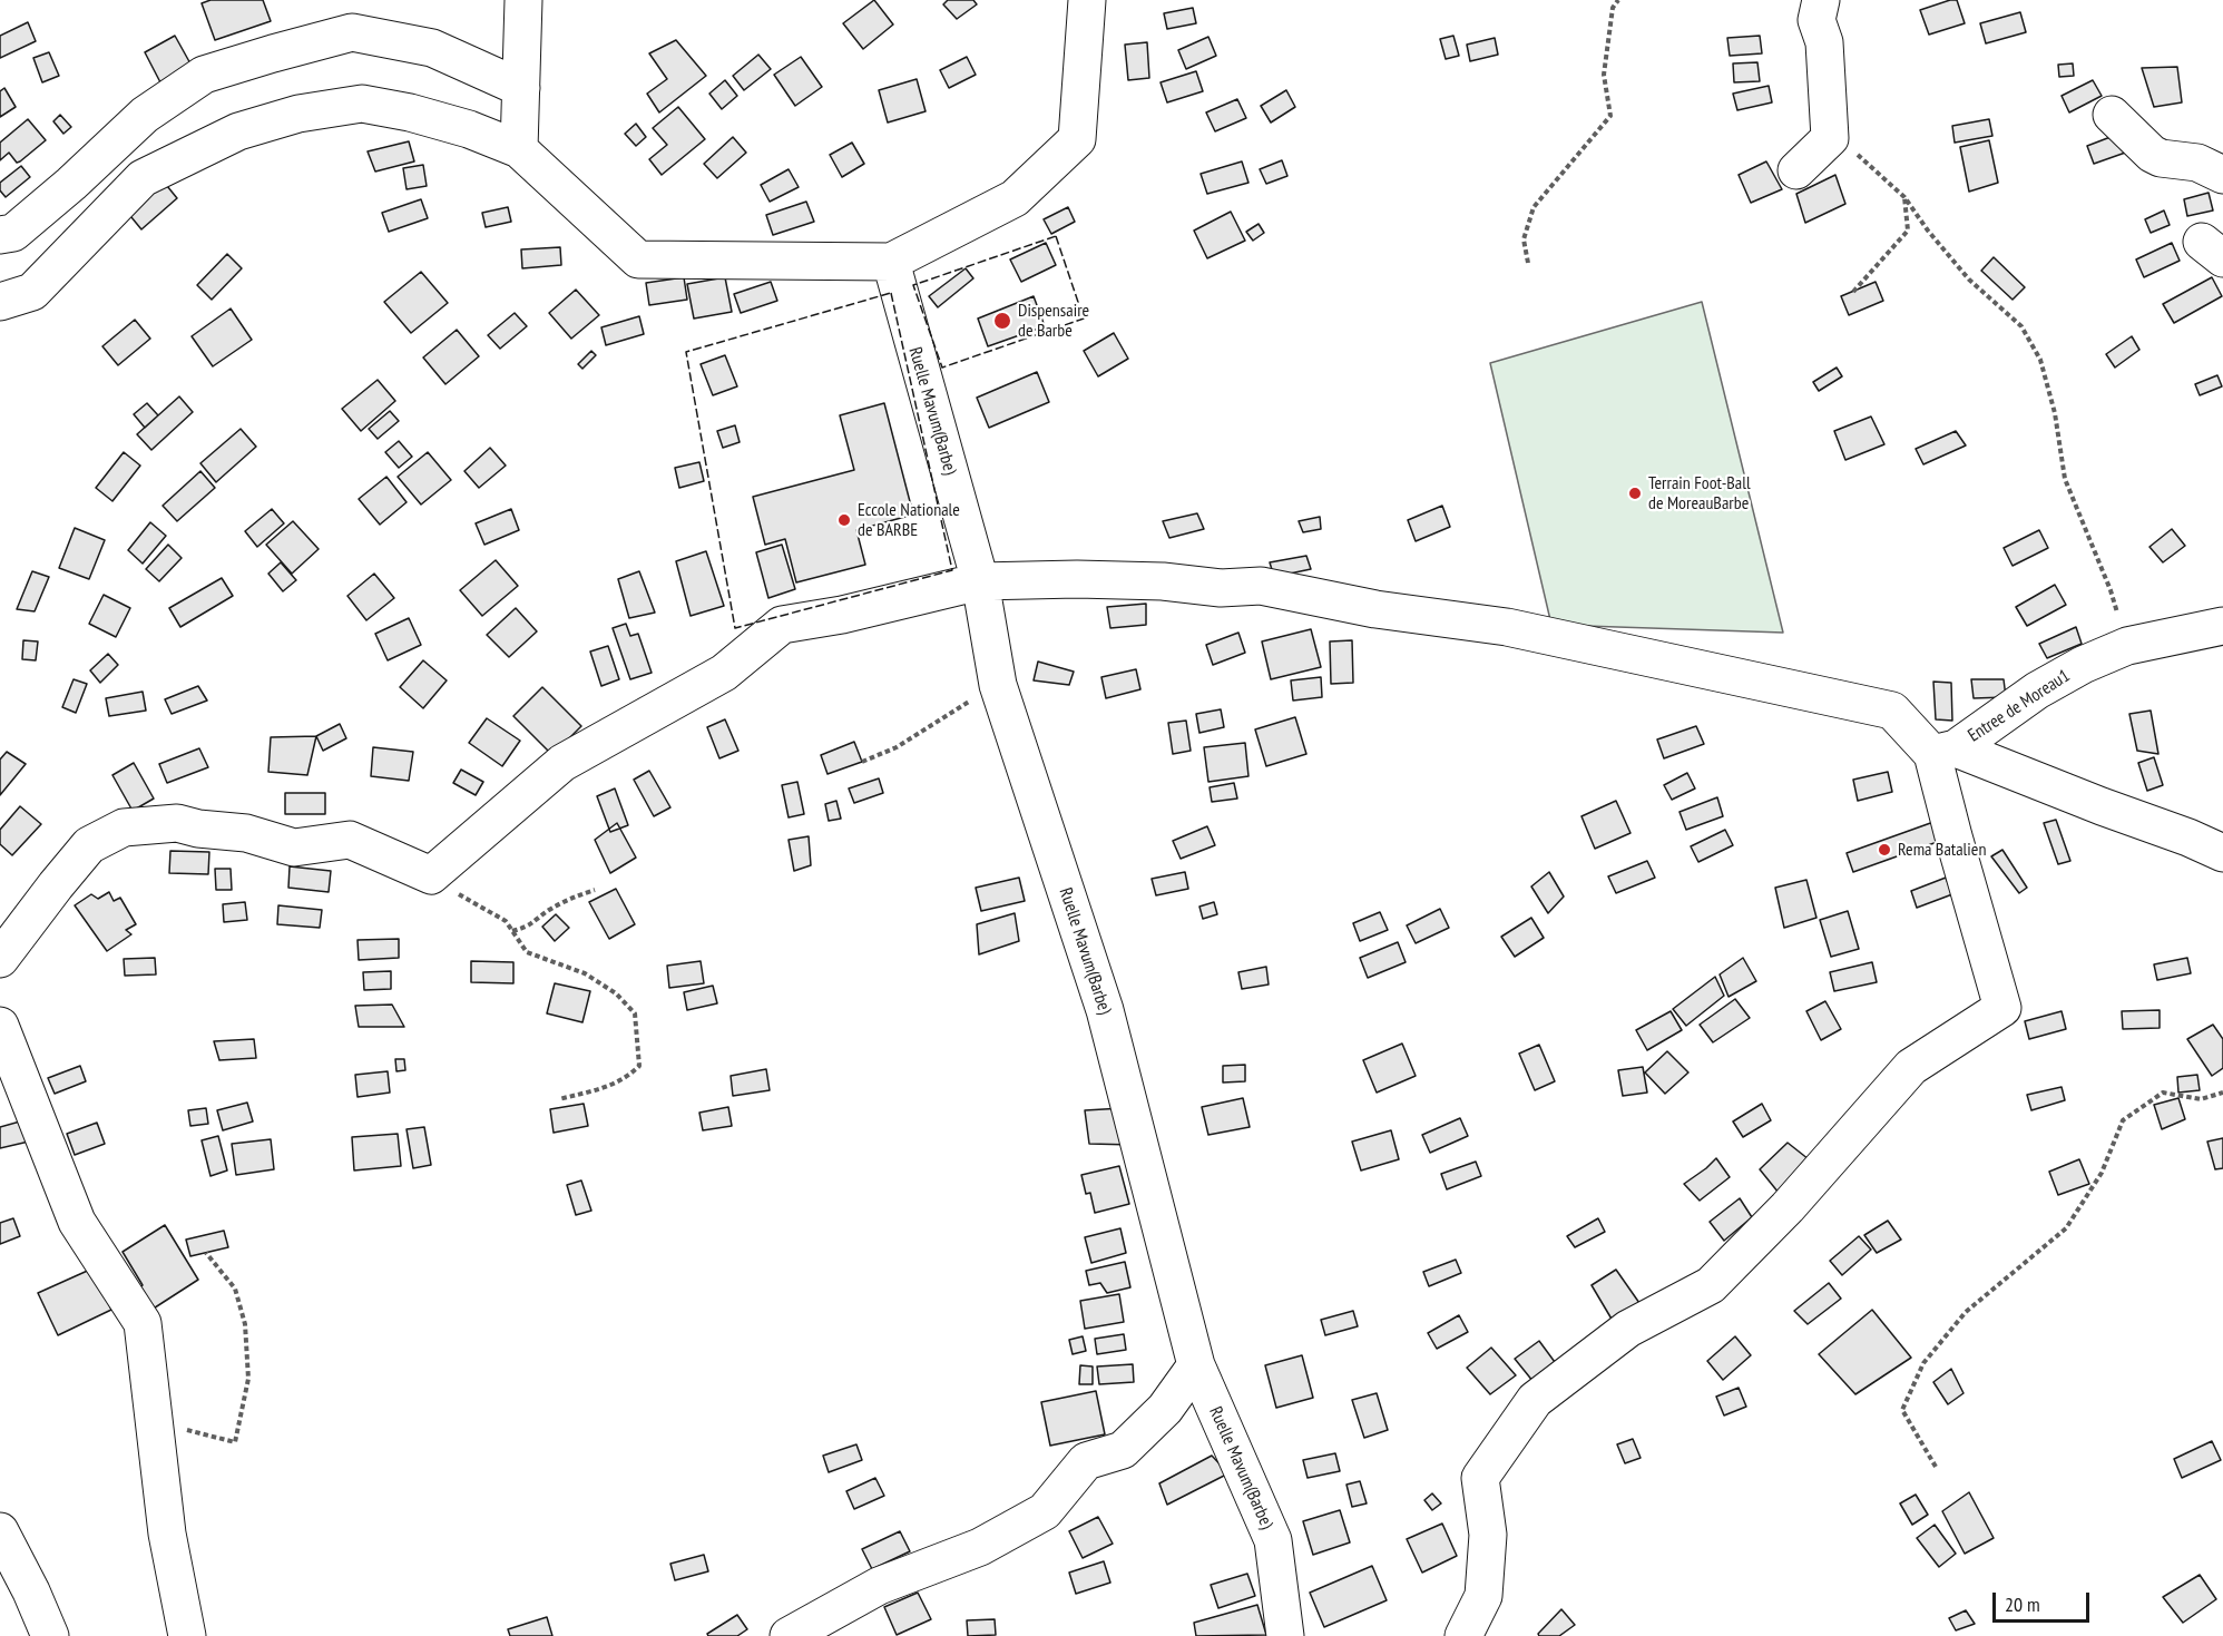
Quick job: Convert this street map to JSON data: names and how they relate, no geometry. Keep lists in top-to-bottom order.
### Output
{
  "streets": {
    "street": ["Ruelle Mavum(Barbe)", "Entree de Moreau1"]
  },
  "places": [
    "Dispensaire de Barbe",
    "Terrain Foot-Ball de MoreauBarbe",
    "Eccole Nationale de BARBE",
    "Rema Batalien"
  ],
  "scale_bar": "20 m"
}
